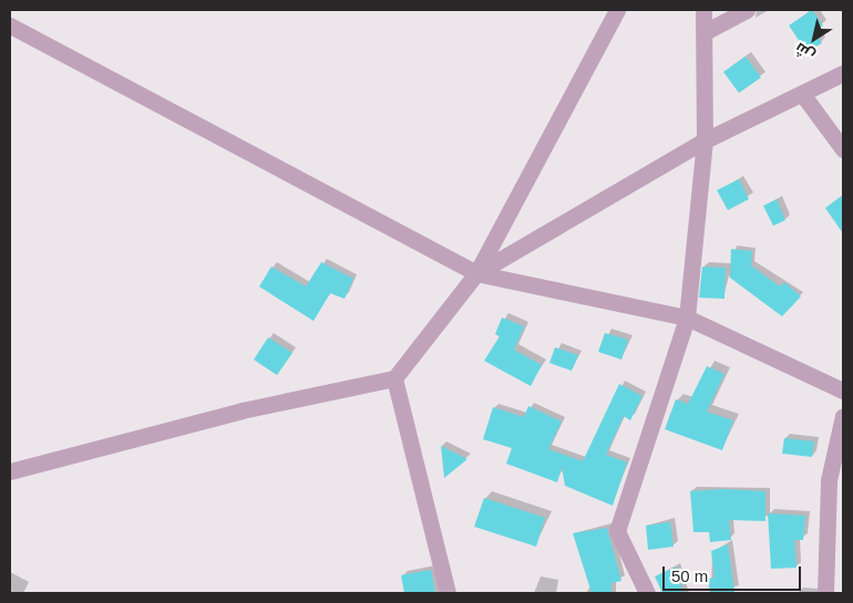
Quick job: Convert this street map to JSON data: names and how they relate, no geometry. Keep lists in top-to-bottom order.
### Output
{
  "scale_bar": "50 m",
  "north": "bottom left"
}
